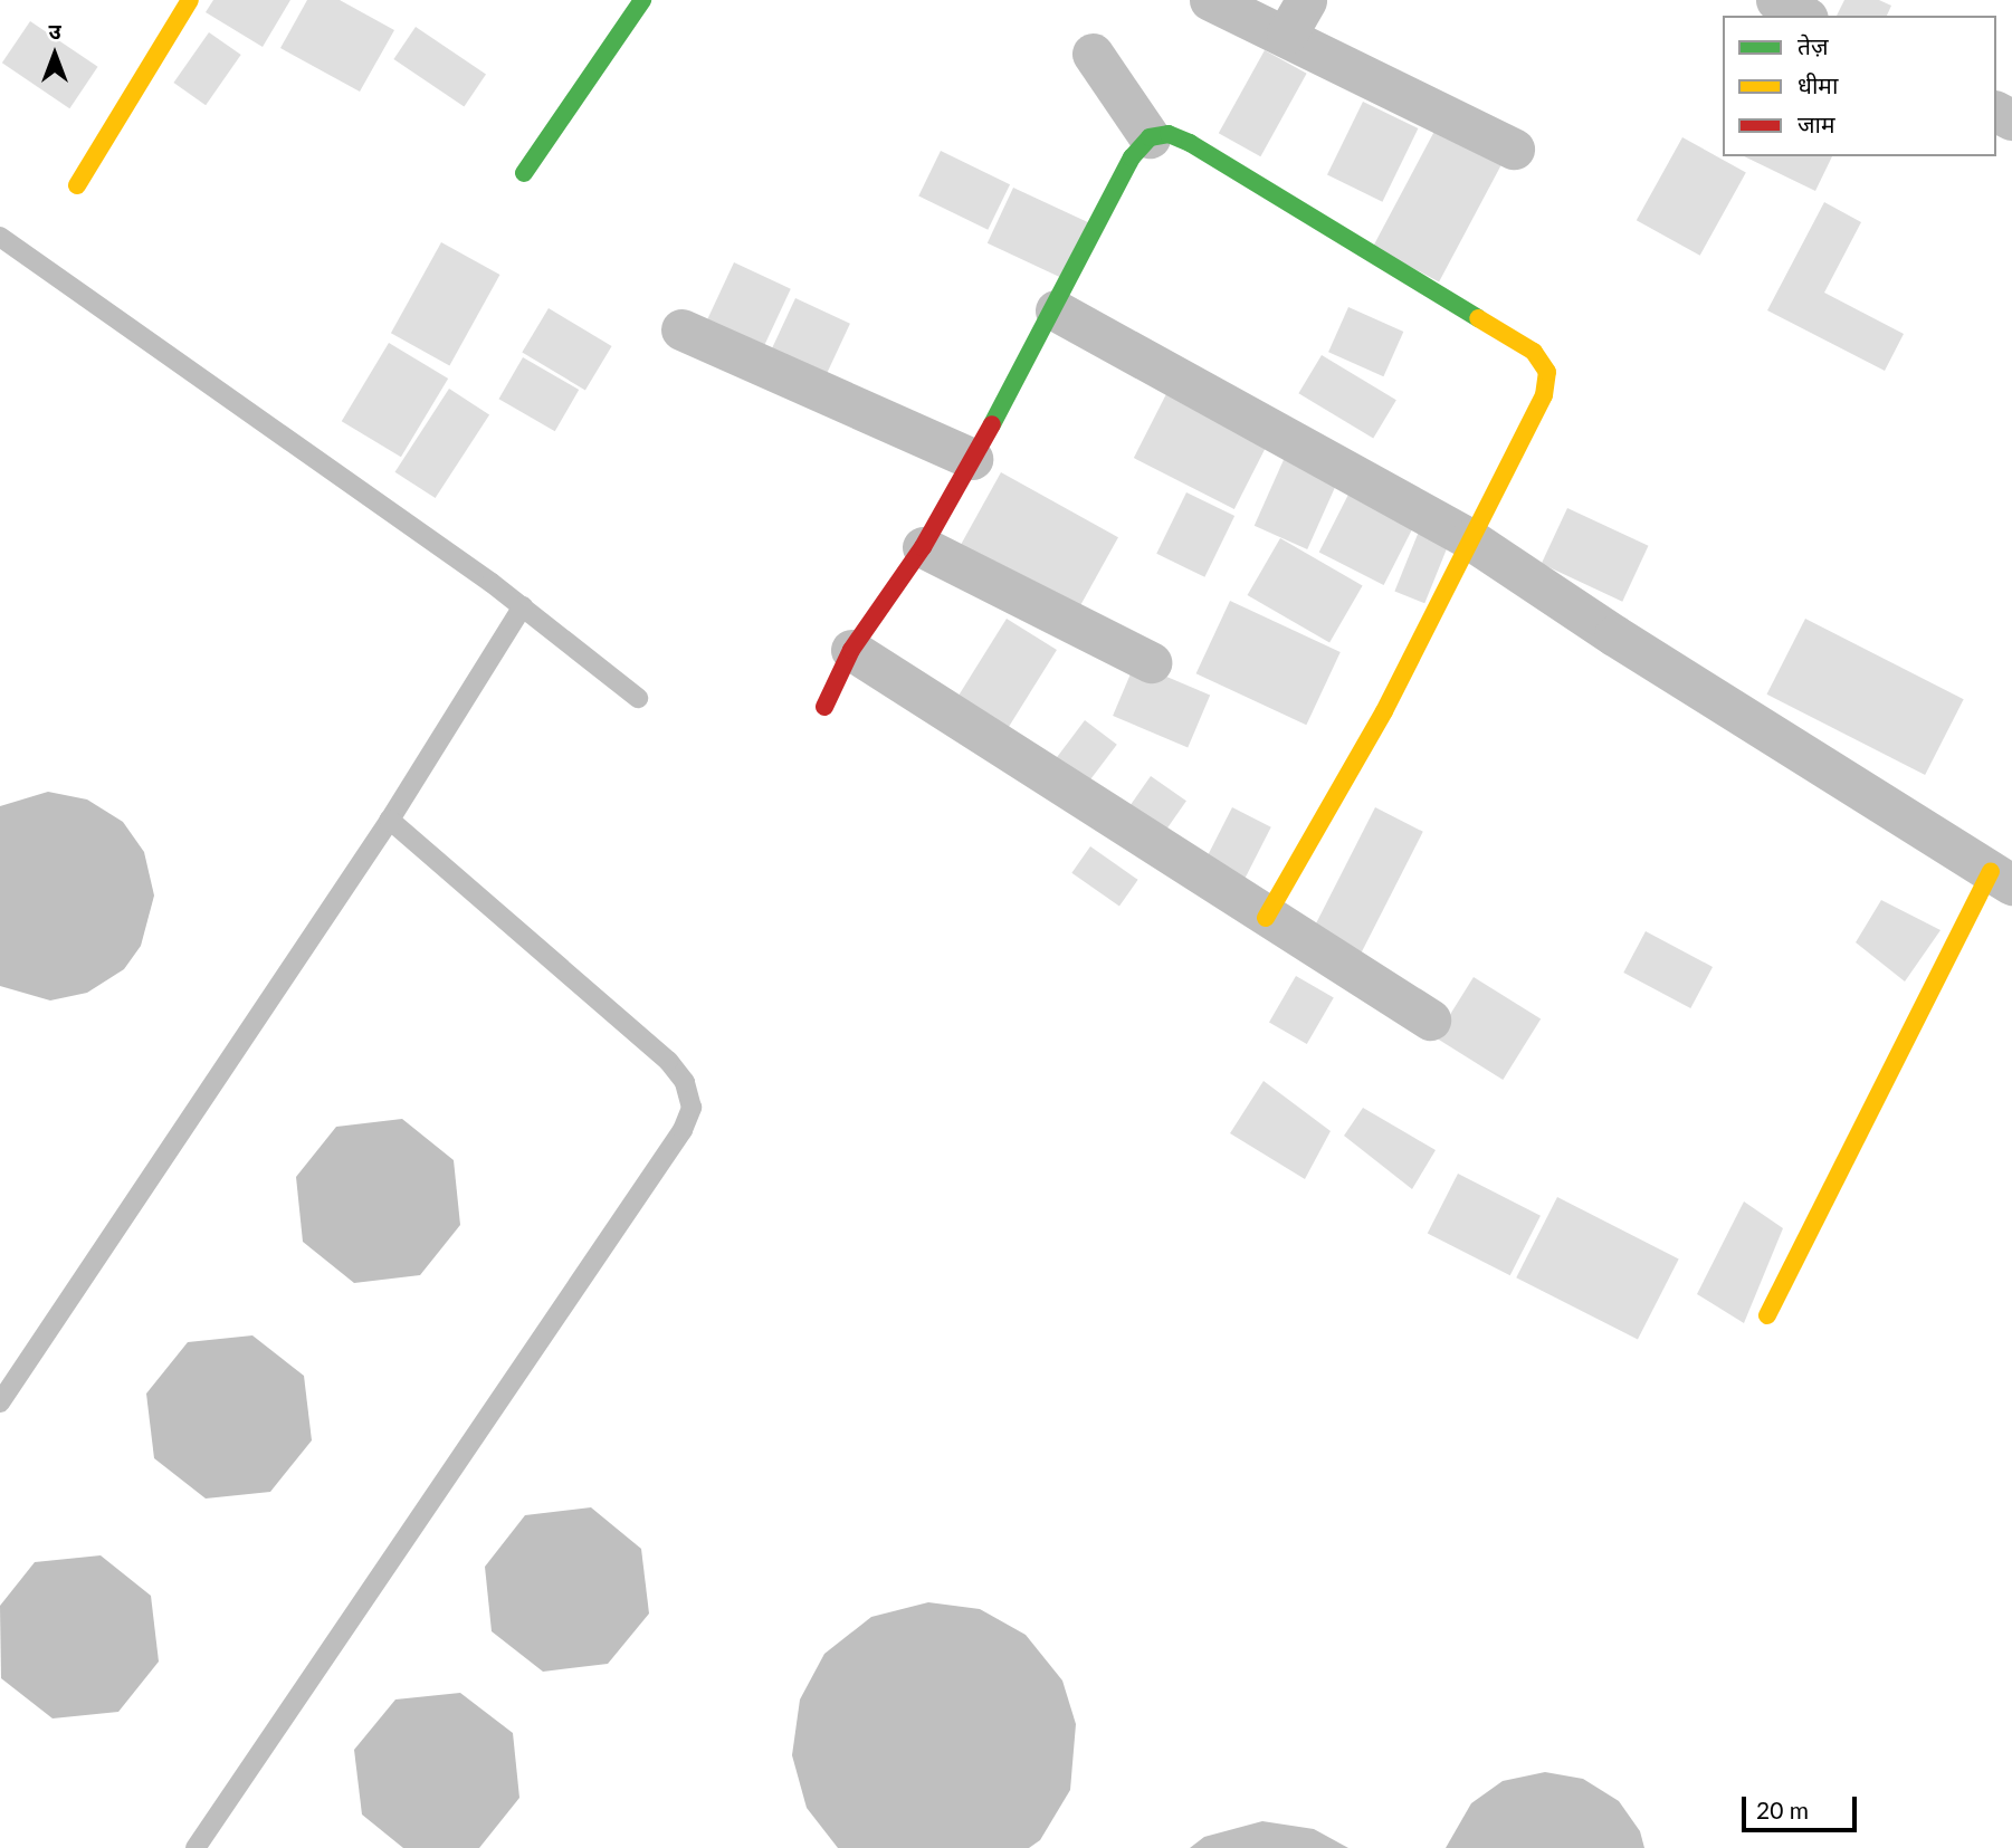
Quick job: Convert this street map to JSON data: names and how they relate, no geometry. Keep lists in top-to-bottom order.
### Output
{
  "legend": ["तेज़", "धीमा", "जाम"],
  "scale_bar": "20 m",
  "north": "top"
}
